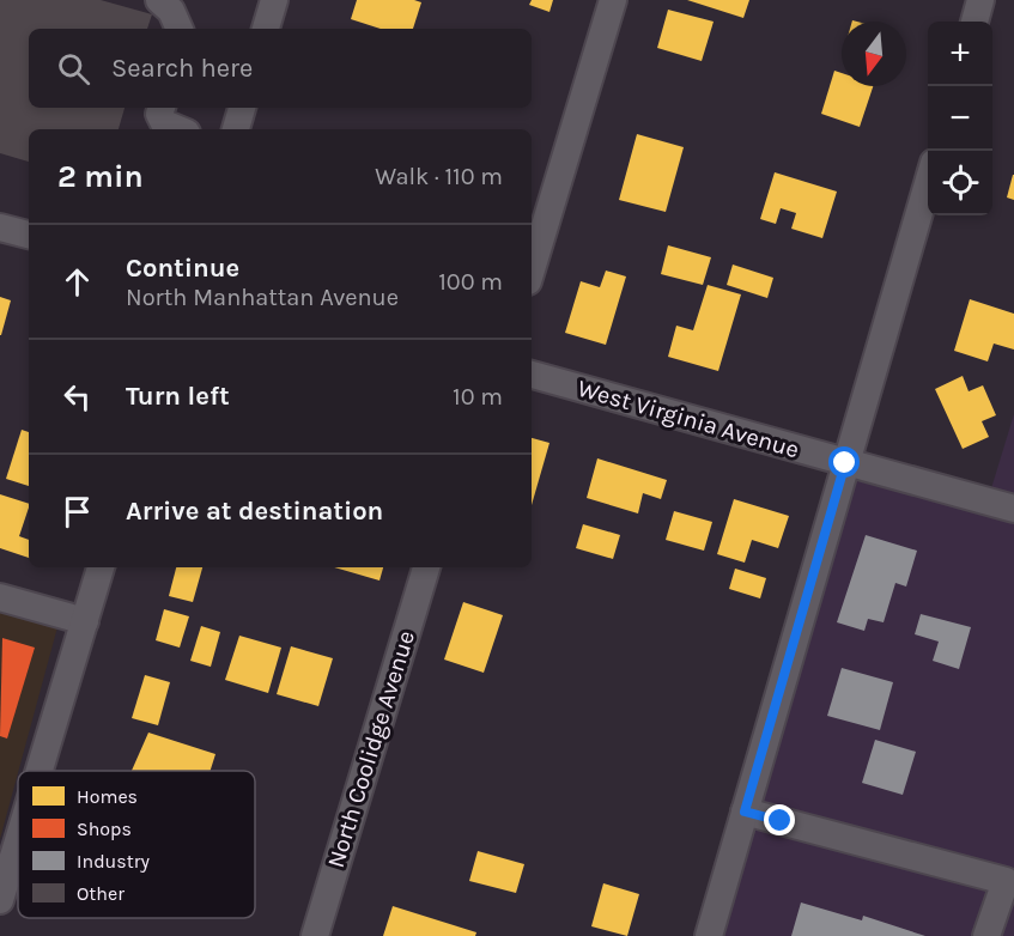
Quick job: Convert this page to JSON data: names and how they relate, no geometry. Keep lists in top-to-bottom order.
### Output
{
  "streets": {
    "street": ["West Virginia Avenue", "North Coolidge Avenue"]
  },
  "legend": [
    "Homes",
    "Shops",
    "Industry",
    "Other"
  ],
  "north": "bottom",
  "page": {
    "map_buttons": ["+", "−"],
    "search": "Search here",
    "heading": ["2 min", "Walk · 110 m"],
    "list": [
      ["Continue", "North Manhattan Avenue", "100 m"],
      ["Turn left", "10 m"],
      "Arrive at destination"
    ]
  }
}
